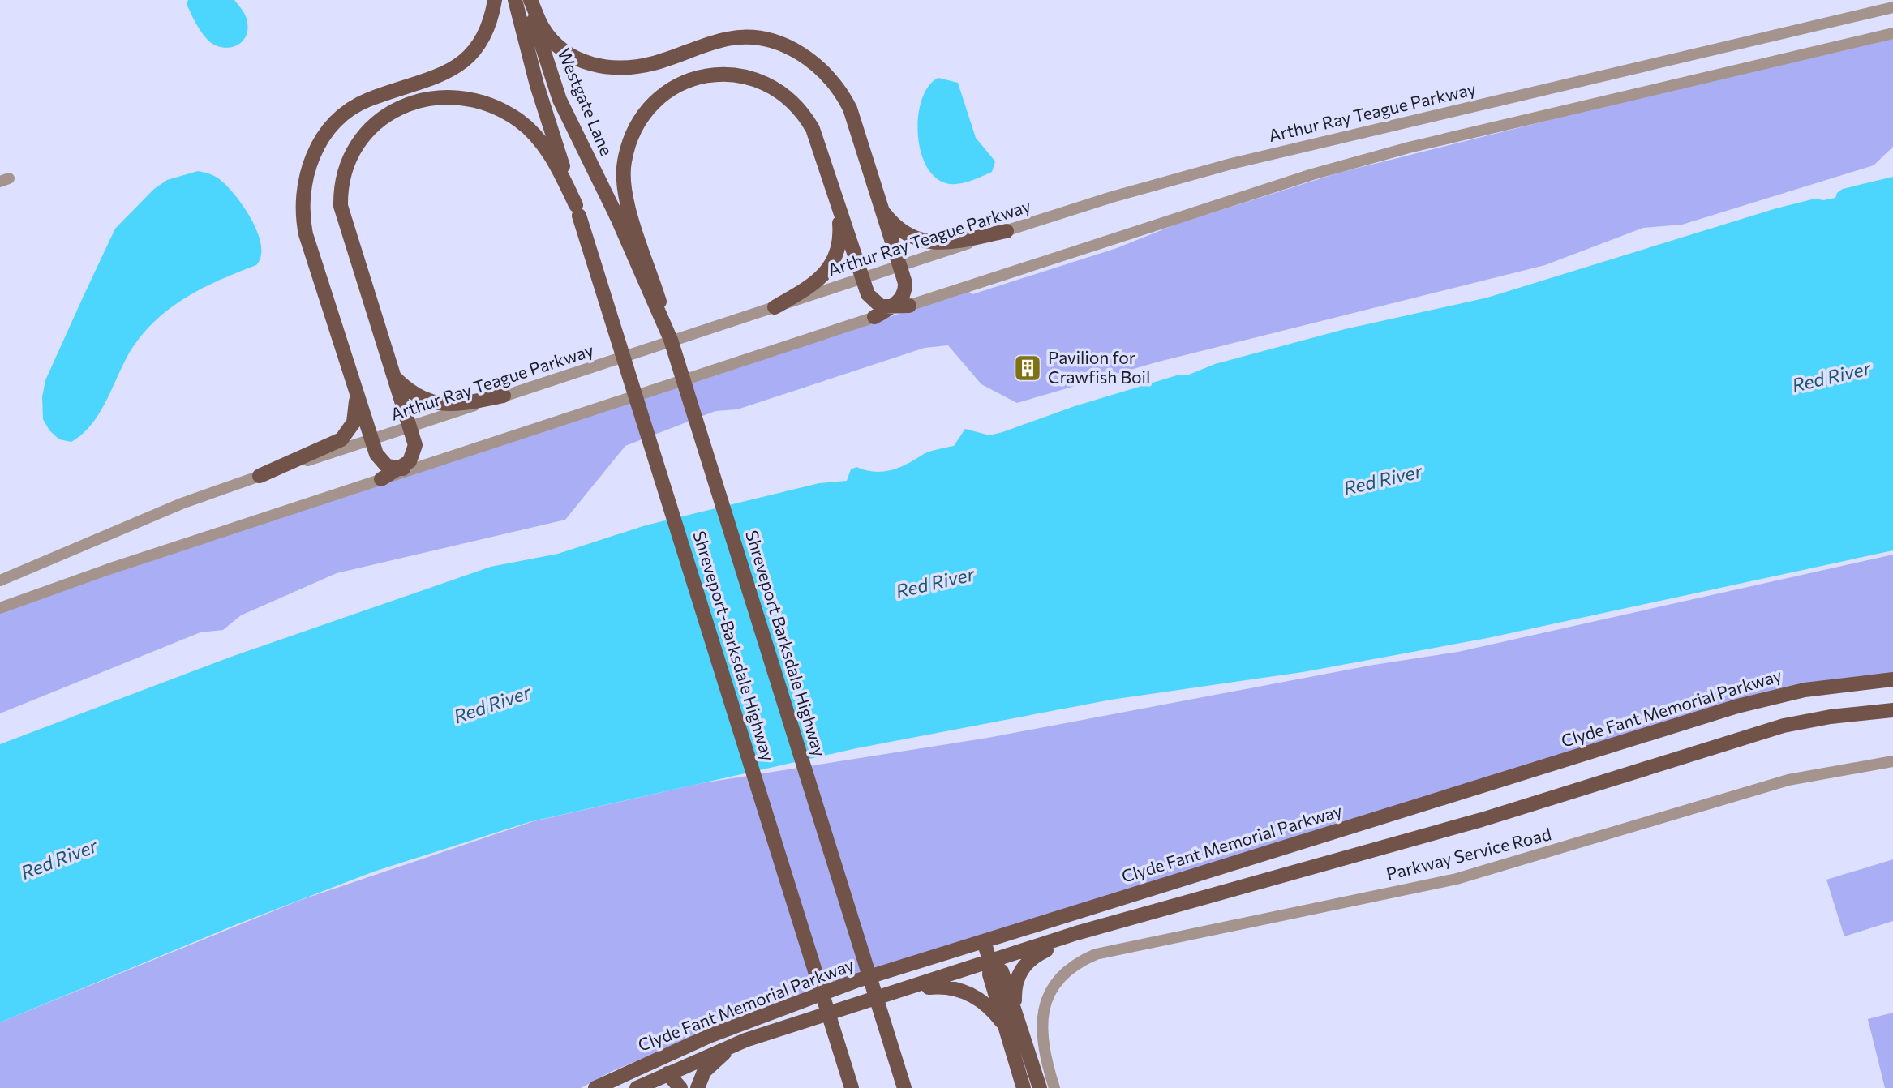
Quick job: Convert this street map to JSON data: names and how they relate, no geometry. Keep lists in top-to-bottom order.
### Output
{
  "streets": {
    "main road": [
      "Westgate Lane",
      "Shreveport Barksdale Highway",
      "Shreveport-Barksdale Highway",
      "Clyde Fant Memorial Parkway"
    ],
    "street": ["Arthur Ray Teague Parkway", "Parkway Service Road"]
  },
  "crossings": [
    ["Westgate Lane", "Shreveport Barksdale Highway"],
    ["Westgate Lane", "Shreveport-Barksdale Highway"]
  ],
  "water": ["Red River"],
  "places": {
    "building": ["Pavilion for Crawfish Boil"]
  }
}
